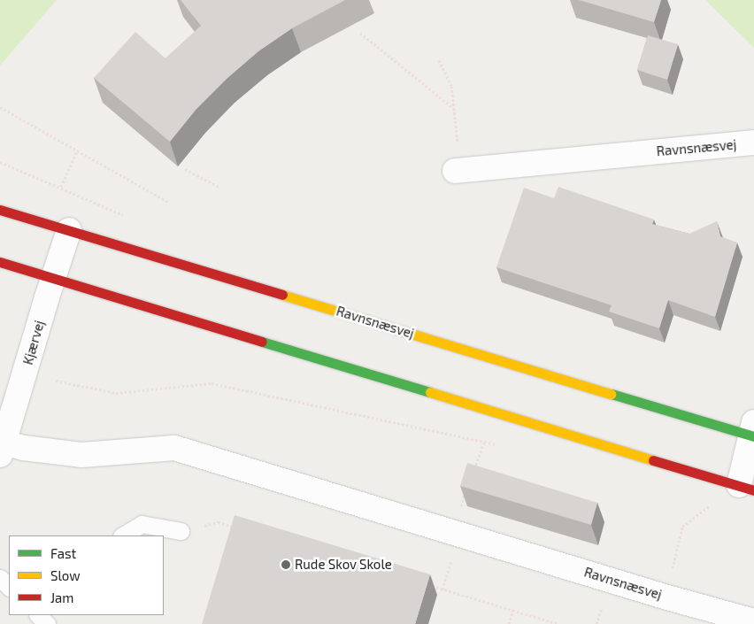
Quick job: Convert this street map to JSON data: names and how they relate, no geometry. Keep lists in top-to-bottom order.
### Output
{
  "streets": {
    "main road": ["Ravnsnæsvej"],
    "street": ["Kjærvej"]
  },
  "crossings": [
    ["Ravnsnæsvej", "Kjærvej"]
  ],
  "places": ["Rude Skov Skole"],
  "legend": ["Fast", "Slow", "Jam"]
}
